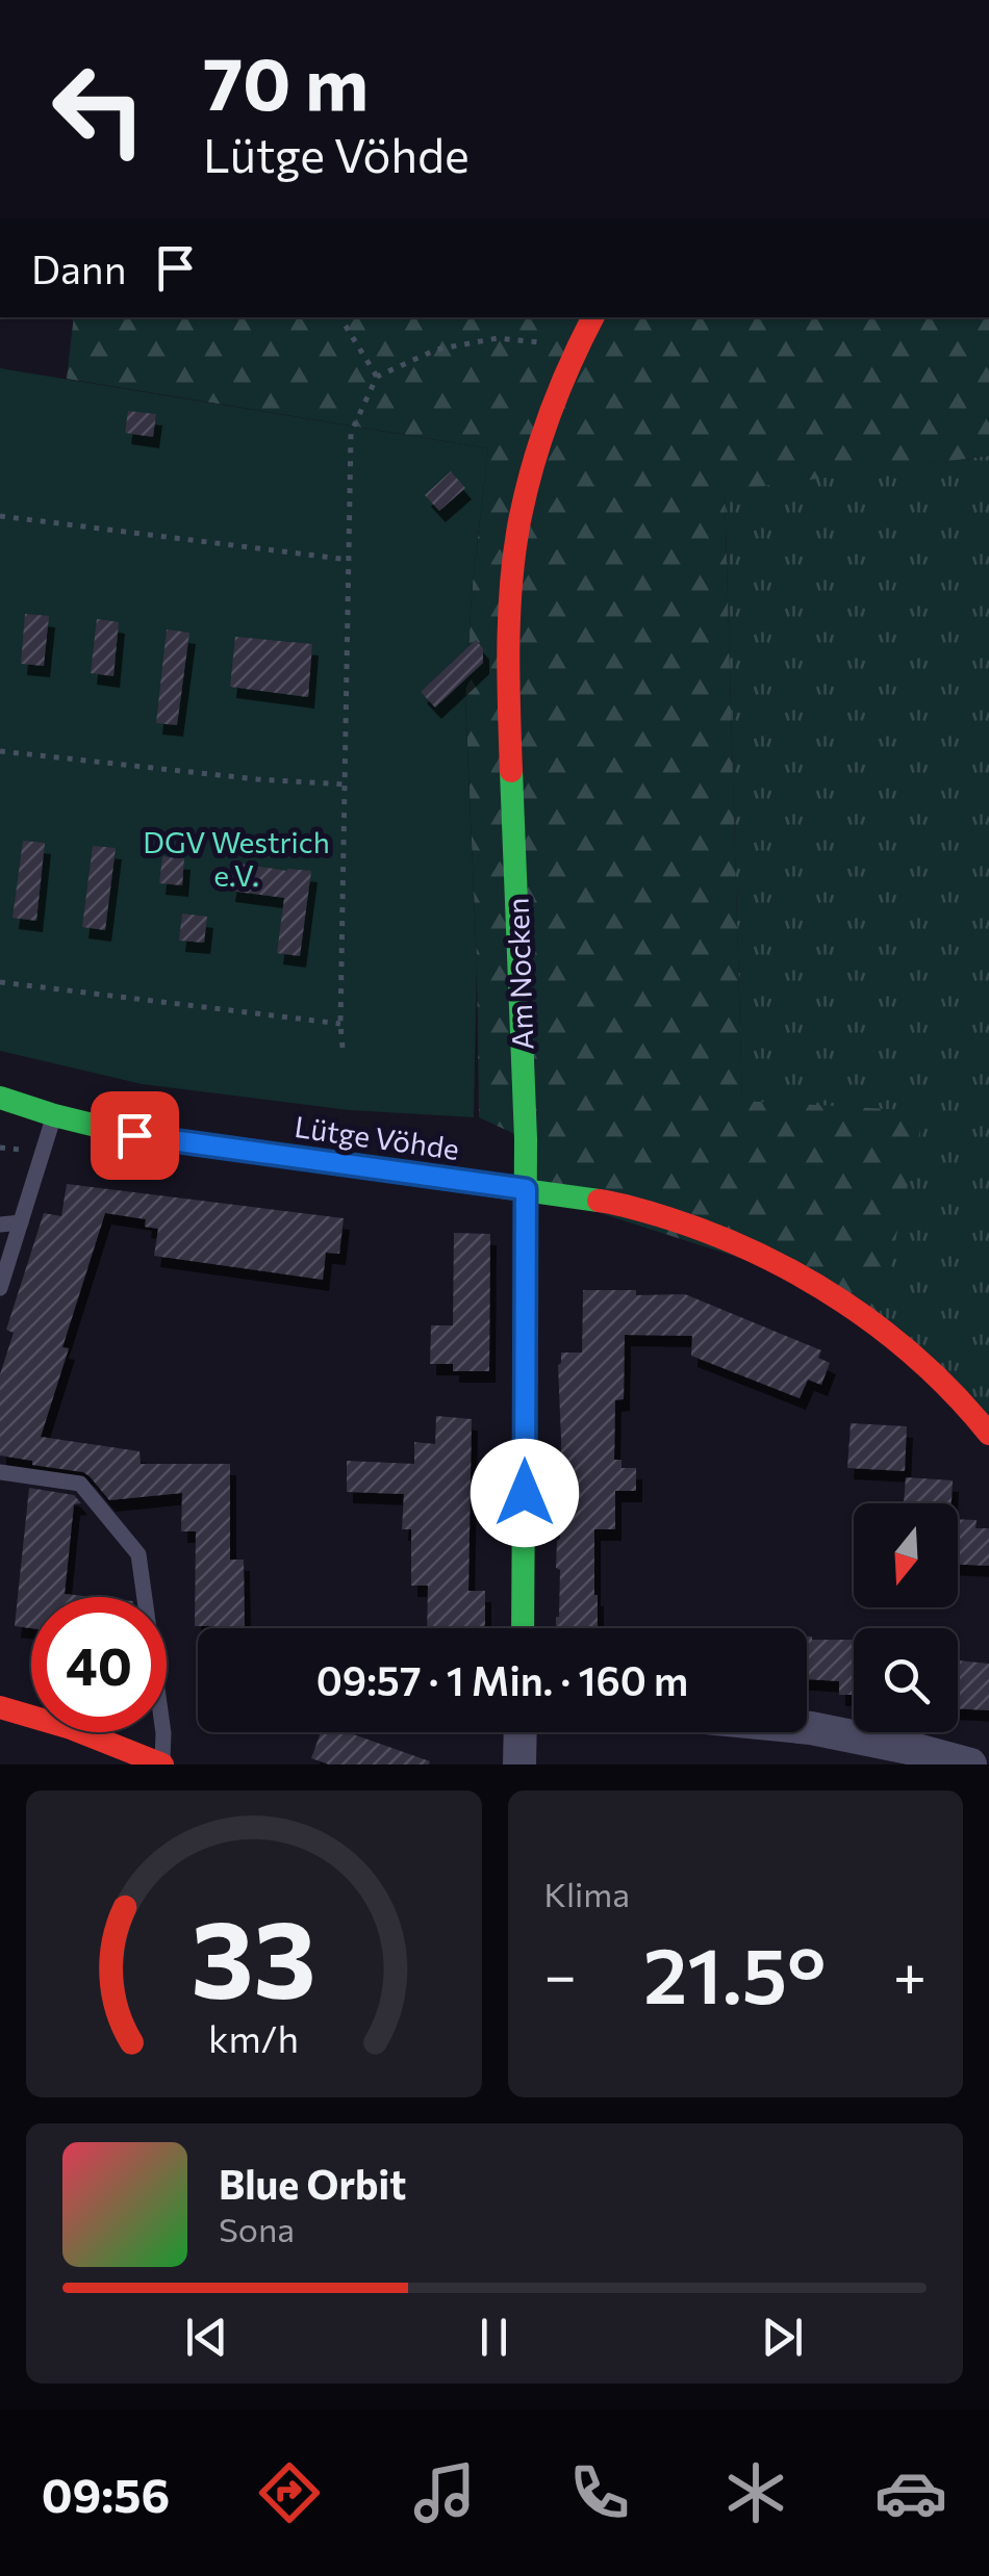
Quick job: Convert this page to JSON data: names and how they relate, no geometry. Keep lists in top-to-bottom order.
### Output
{
  "streets": {
    "street": ["Am Nocken", "Lütge Vöhde"]
  },
  "crossings": [
    ["Am Nocken", "Lütge Vöhde"]
  ],
  "parks": ["DGV Westrich e.V."],
  "north": "bottom",
  "page": {
    "turn": ["70 m", "Lütge Vöhde"],
    "then": "Dann",
    "limit": "40",
    "trip": "09:57 · 1 Min. · 160 m",
    "tile": "Klima",
    "heat": ["−", "21.5°", "+"],
    "song": ["Blue Orbit", "Sona"],
    "tabs": "09:56",
    "gauge": ["33", "km/h"]
  }
}
